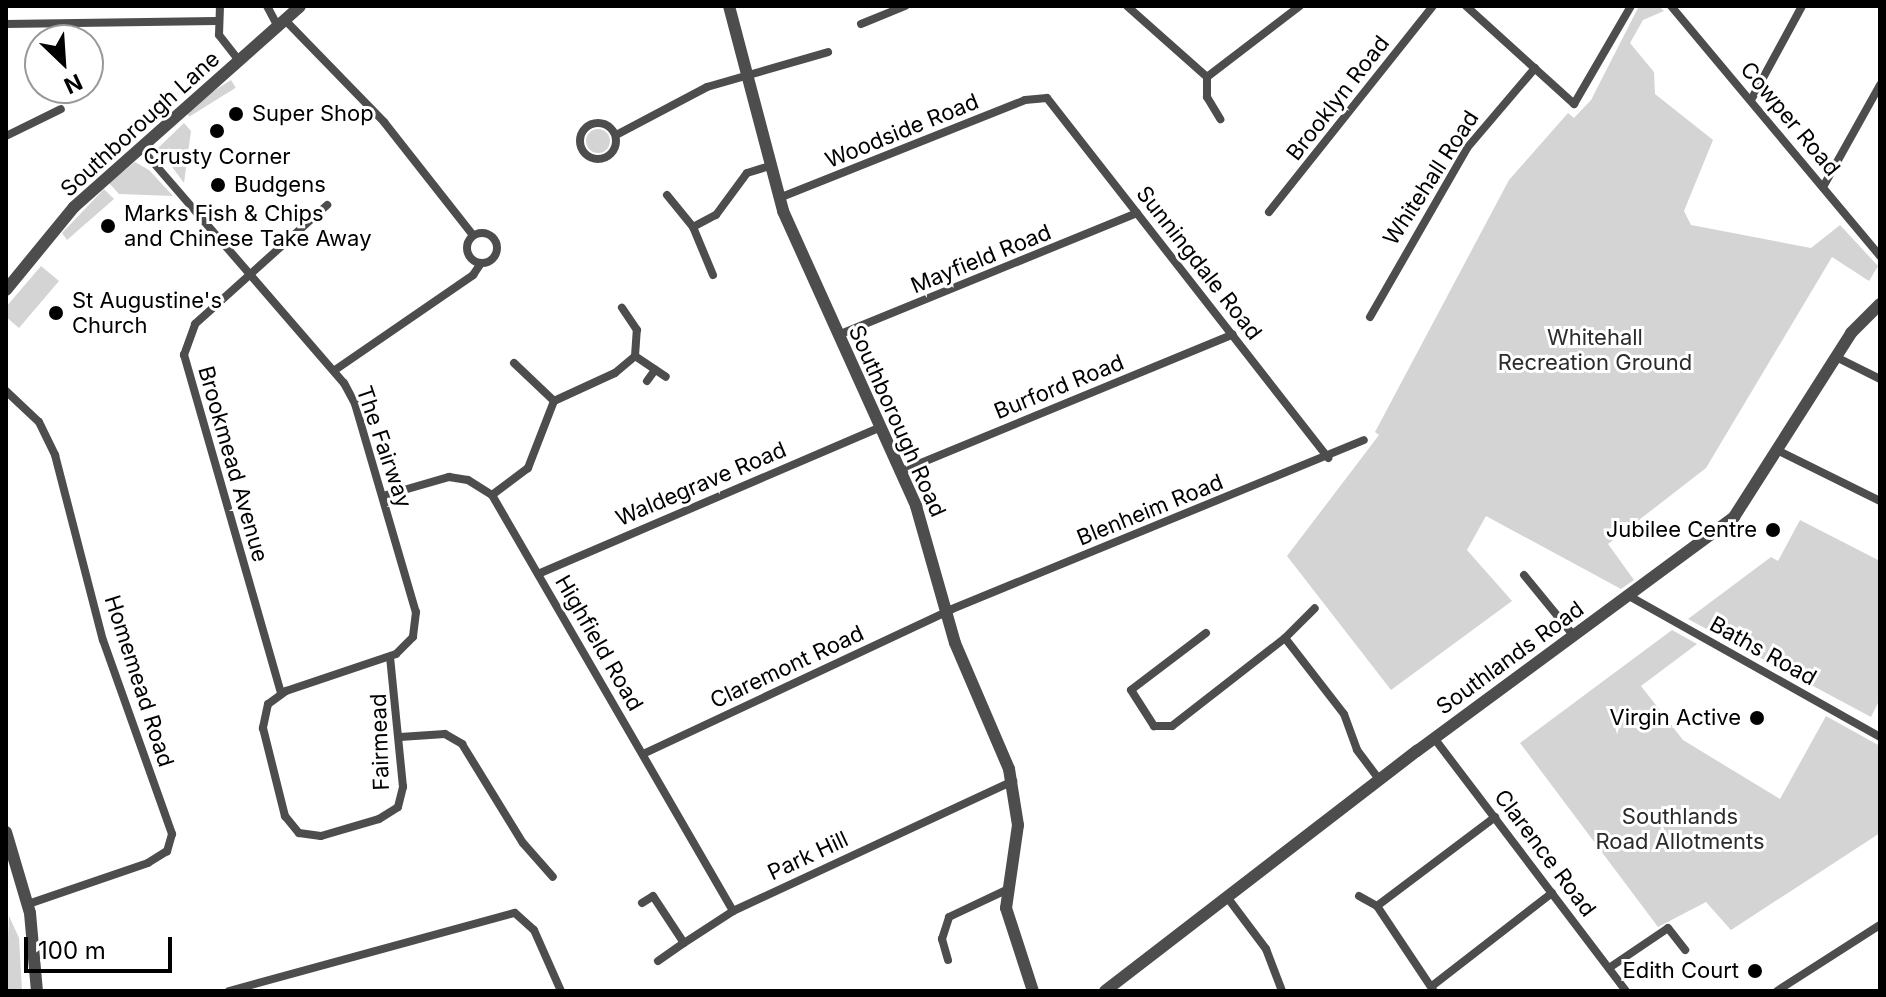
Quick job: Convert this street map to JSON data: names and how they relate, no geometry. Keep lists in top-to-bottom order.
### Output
{
  "streets": {
    "street": [
      "Brooklyn Road",
      "Cowper Road",
      "Southborough Lane",
      "Woodside Road",
      "Whitehall Road",
      "Mayfield Road",
      "Sunningdale Road",
      "Burford Road",
      "Southborough Road",
      "The Fairway",
      "Brookmead Avenue",
      "Waldegrave Road",
      "Blenheim Road",
      "Highfield Road",
      "Baths Road",
      "Southlands Road",
      "Claremont Road",
      "Homemead Road",
      "Fairmead",
      "Clarence Road",
      "Park Hill"
    ]
  },
  "crossings": [
    ["Southborough Lane", "The Fairway"],
    ["Woodside Road", "Sunningdale Road"],
    ["Woodside Road", "Southborough Road"],
    ["Mayfield Road", "Sunningdale Road"],
    ["Mayfield Road", "Southborough Road"],
    ["Sunningdale Road", "Burford Road"],
    ["Sunningdale Road", "Blenheim Road"],
    ["Burford Road", "Southborough Road"],
    ["Southborough Road", "Waldegrave Road"],
    ["Southborough Road", "Blenheim Road"],
    ["Southborough Road", "Claremont Road"],
    ["Southborough Road", "Park Hill"],
    ["The Fairway", "Brookmead Avenue"],
    ["The Fairway", "Fairmead"],
    ["Brookmead Avenue", "Fairmead"],
    ["Waldegrave Road", "Highfield Road"],
    ["Blenheim Road", "Claremont Road"],
    ["Highfield Road", "Claremont Road"],
    ["Highfield Road", "Park Hill"],
    ["Baths Road", "Southlands Road"],
    ["Southlands Road", "Clarence Road"]
  ],
  "parks": ["Whitehall Recreation Ground", "Southlands Road Allotments"],
  "places": [
    "Super Shop",
    "Crusty Corner",
    "Budgens",
    "Marks Fish & Chips and Chinese Take Away",
    "St Augustine's Church",
    "Jubilee Centre",
    "Virgin Active",
    "Edith Court"
  ],
  "scale_bar": "100 m",
  "north": "bottom right"
}
